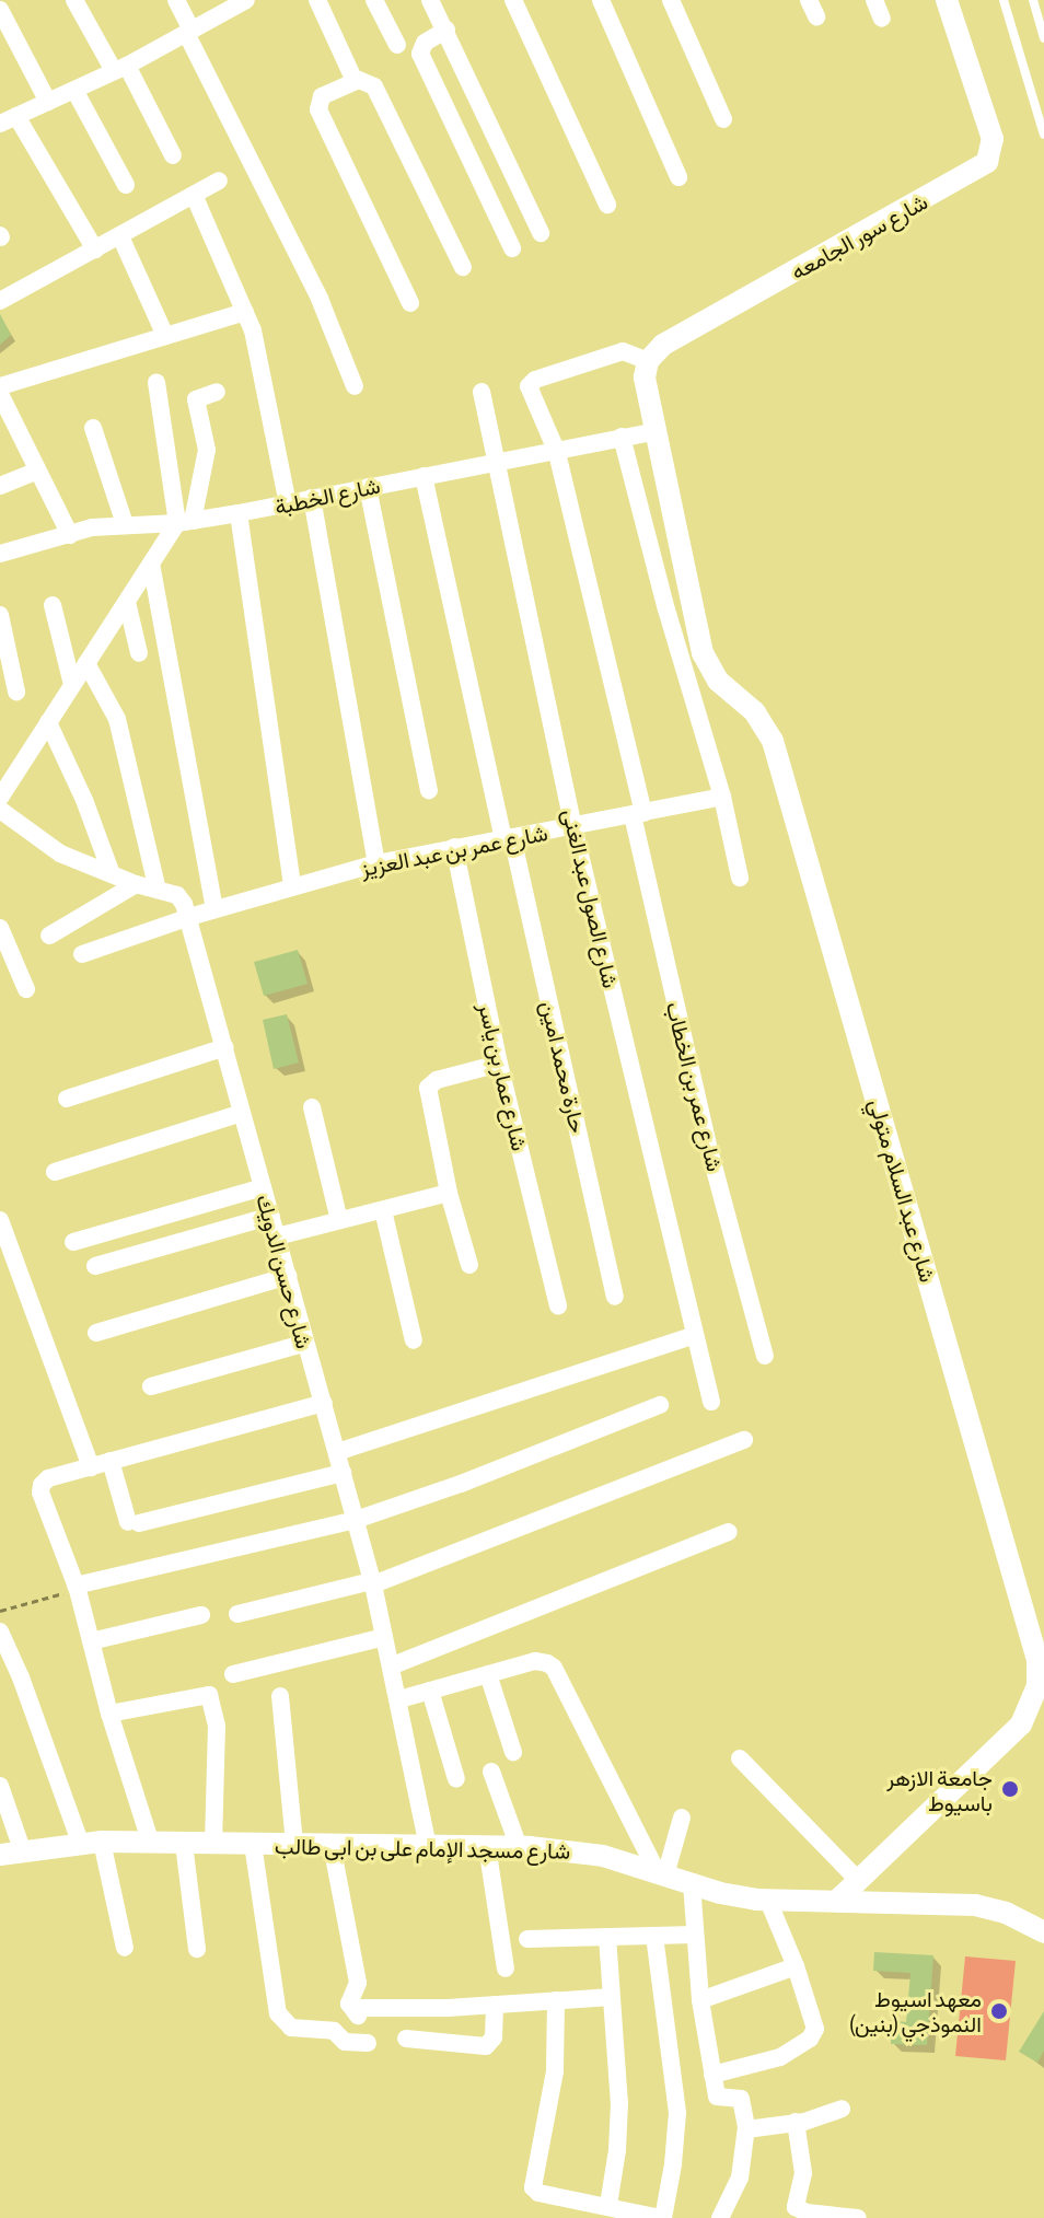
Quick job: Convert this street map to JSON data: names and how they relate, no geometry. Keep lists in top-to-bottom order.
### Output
{
  "streets": {
    "street": [
      "شارع سور الجامعه",
      "شارع الخطبة",
      "شارع عمر بن عبد العزيز",
      "شارع الصول عبد الغنى",
      "حارة محمد امين",
      "شارع عمار بن ياسر",
      "شارع عمر بن الخطاب",
      "شارع عبد السلام متولي",
      "شارع حسن الدويك",
      "شارع مسجد الإمام على بن ابى طالب"
    ]
  },
  "crossings": [
    ["شارع سور الجامعه", "شارع عمر بن الخطاب"],
    ["شارع الخطبة", "شارع الصول عبد الغنى"],
    ["شارع الخطبة", "حارة محمد امين"],
    ["شارع الخطبة", "شارع عمر بن الخطاب"],
    ["شارع الخطبة", "شارع عبد السلام متولي"],
    ["شارع عمر بن عبد العزيز", "شارع الصول عبد الغنى"],
    ["شارع عمر بن عبد العزيز", "حارة محمد امين"],
    ["شارع عمر بن عبد العزيز", "شارع عمار بن ياسر"],
    ["شارع عمر بن عبد العزيز", "شارع عمر بن الخطاب"],
    ["شارع عمر بن عبد العزيز", "شارع حسن الدويك"],
    ["شارع عبد السلام متولي", "شارع مسجد الإمام على بن ابى طالب"],
    ["شارع حسن الدويك", "شارع مسجد الإمام على بن ابى طالب"]
  ],
  "places": ["جامعة الازهر باسيوط", "معهد اسيوط النموذجي (بنين)"]
}
